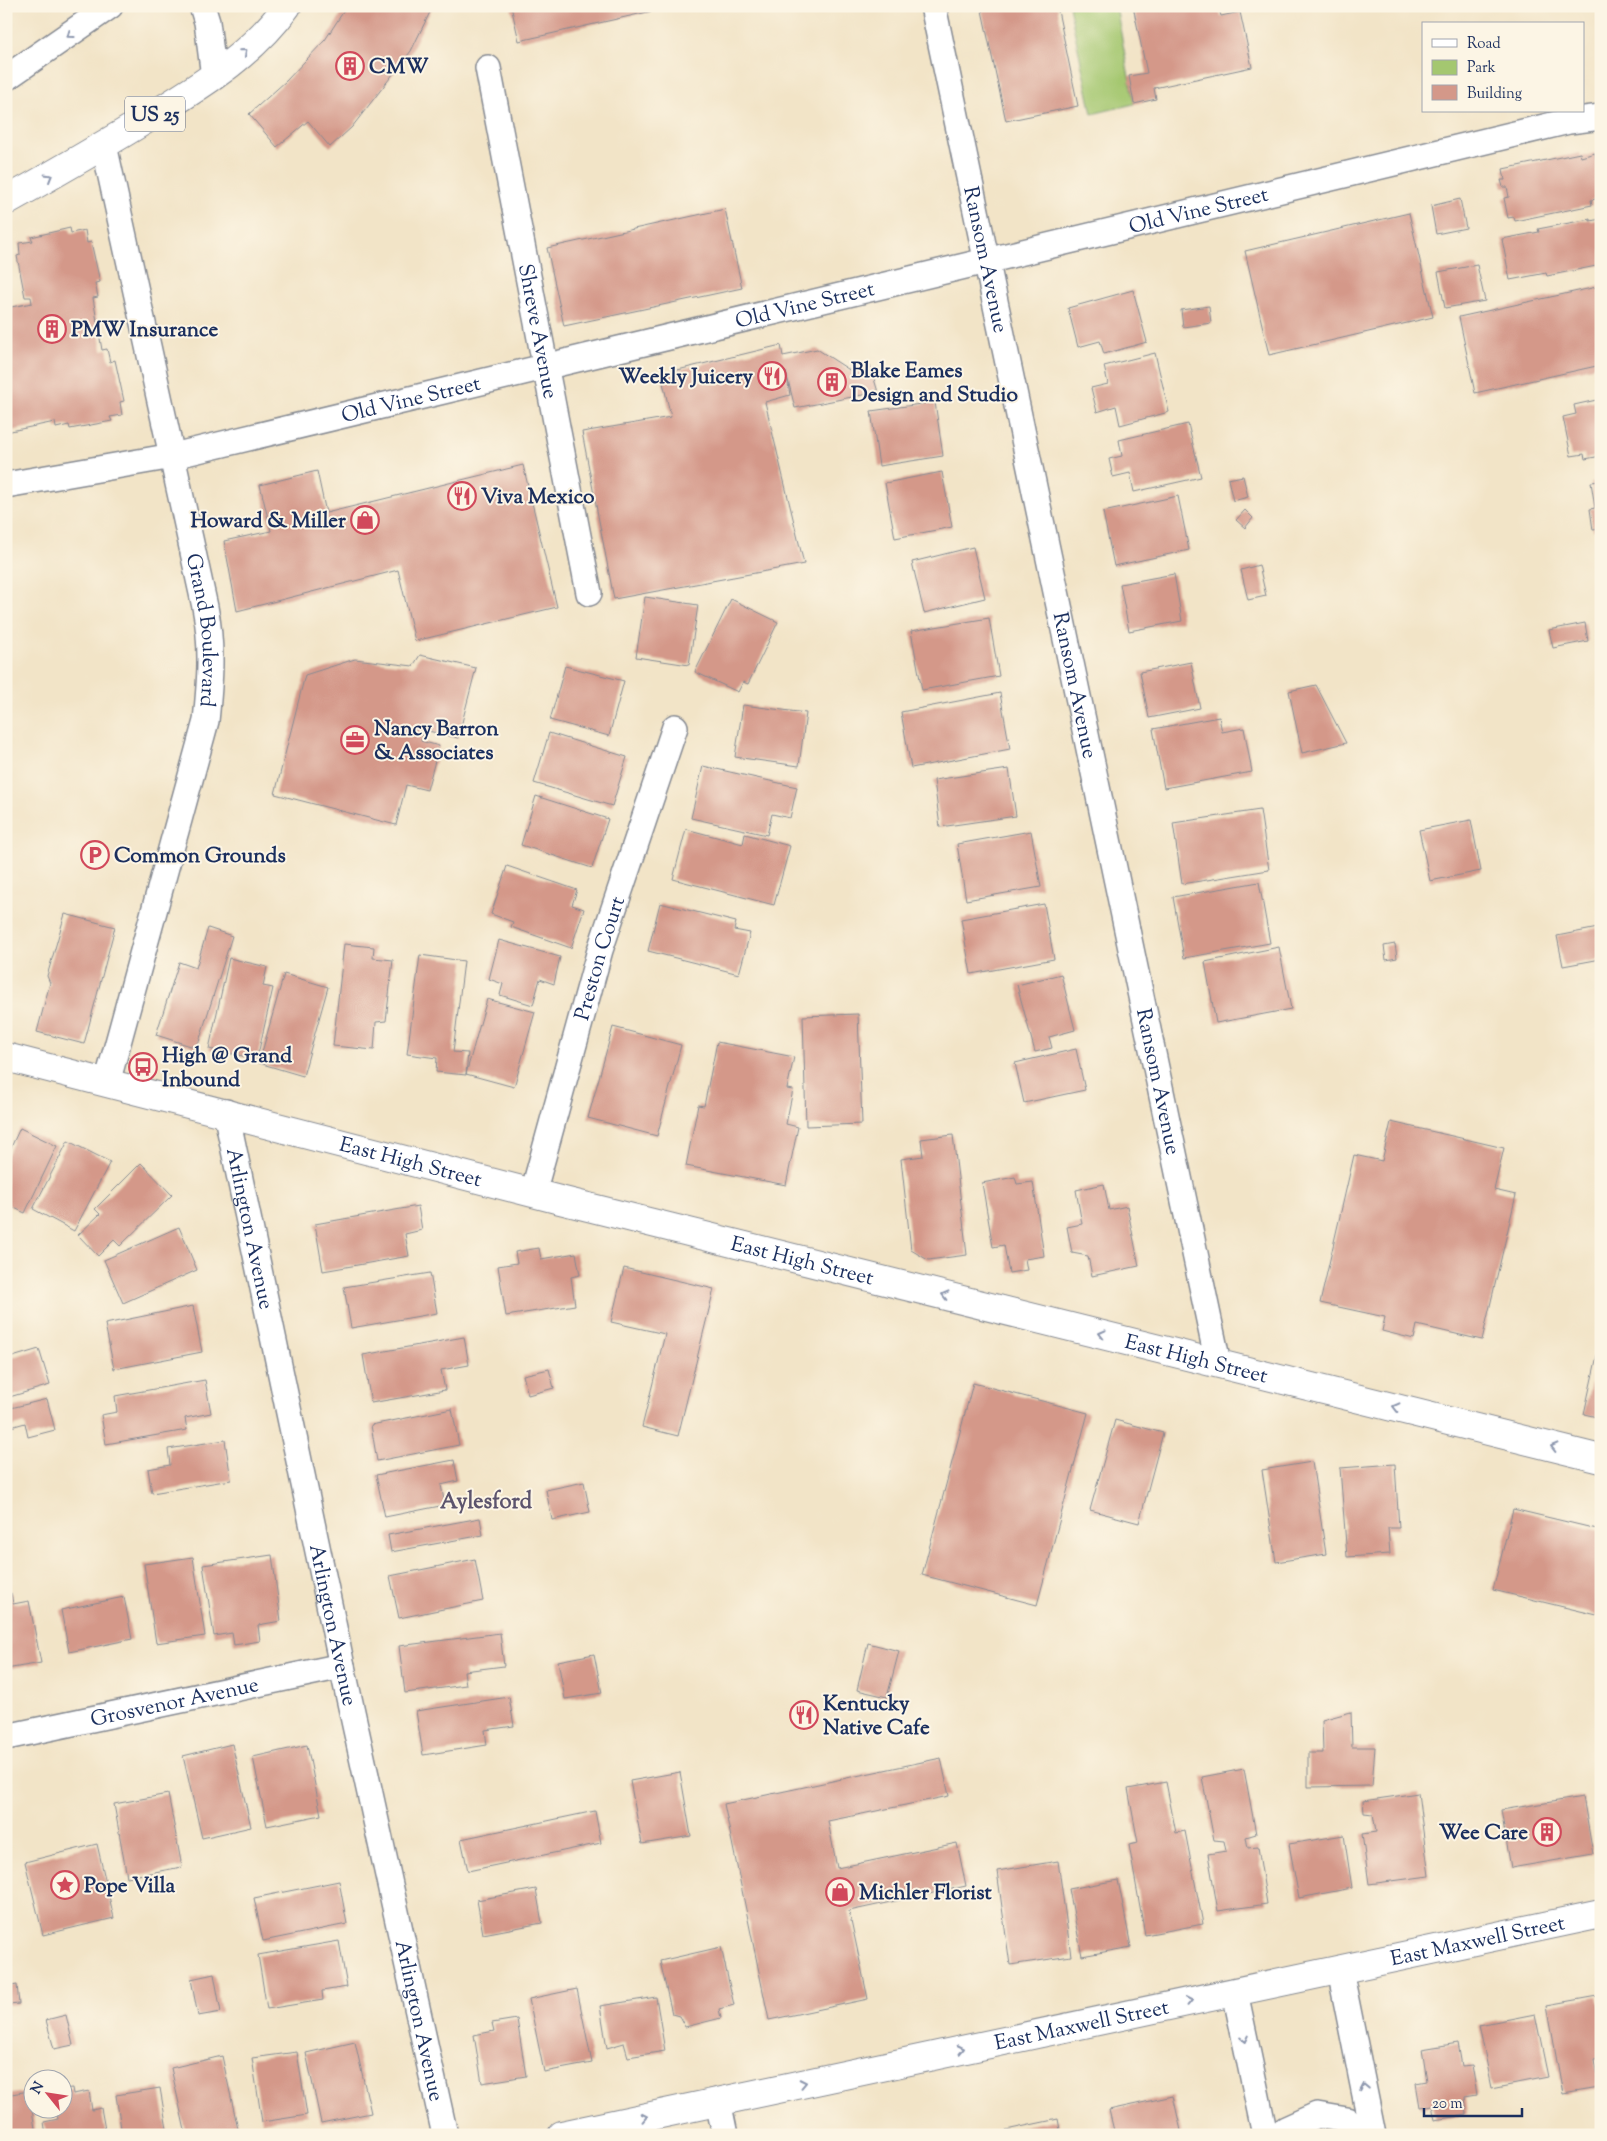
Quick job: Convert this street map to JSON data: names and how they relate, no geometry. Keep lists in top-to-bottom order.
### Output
{
  "streets": {
    "main road": ["US 25", "East High Street", "East Maxwell Street"],
    "street": [
      "Old Vine Street",
      "Ransom Avenue",
      "Shreve Avenue",
      "Grand Boulevard",
      "Preston Court",
      "Arlington Avenue",
      "Grosvenor Avenue"
    ]
  },
  "crossings": [
    ["US 25", "Grand Boulevard"],
    ["Old Vine Street", "Ransom Avenue"],
    ["Old Vine Street", "Shreve Avenue"],
    ["Old Vine Street", "Grand Boulevard"],
    ["Ransom Avenue", "East High Street"],
    ["Grand Boulevard", "East High Street"],
    ["Preston Court", "East High Street"],
    ["East High Street", "Arlington Avenue"],
    ["Arlington Avenue", "Grosvenor Avenue"]
  ],
  "one_way": ["East High Street", "East Maxwell Street"],
  "districts": ["Aylesford"],
  "places": {
    "building": [
      "CMW",
      "PMW Insurance",
      "Blake Eames Design and Studio",
      "Wee Care"
    ],
    "restaurant": ["Weekly Juicery", "Viva Mexico", "Kentucky Native Cafe"],
    "shop": ["Howard & Miller", "Michler Florist"],
    "office": ["Nancy Barron & Associates"],
    "parking": ["Common Grounds"],
    "bus stop": ["High @ Grand Inbound"],
    "place": ["Pope Villa"]
  },
  "legend": ["Road", "Park", "Building"],
  "scale_bar": "20 m",
  "north": "top left"
}
